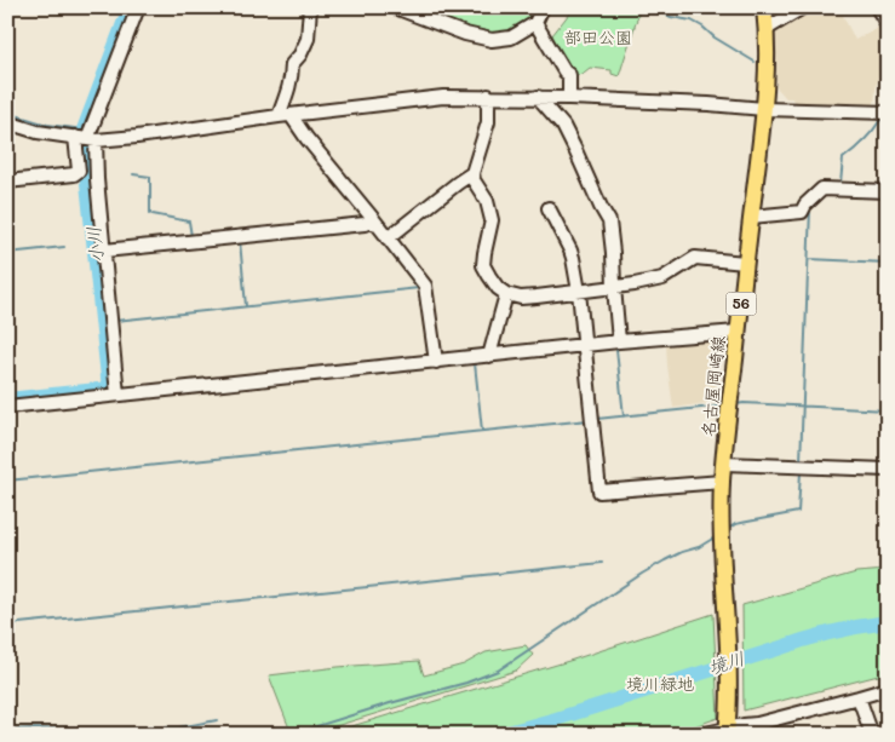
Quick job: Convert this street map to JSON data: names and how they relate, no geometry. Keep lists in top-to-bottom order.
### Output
{
  "streets": {
    "main road": ["56", "名古屋岡崎線"]
  },
  "water": ["小川", "境川"],
  "parks": ["部田公園", "境川緑地"]
}
